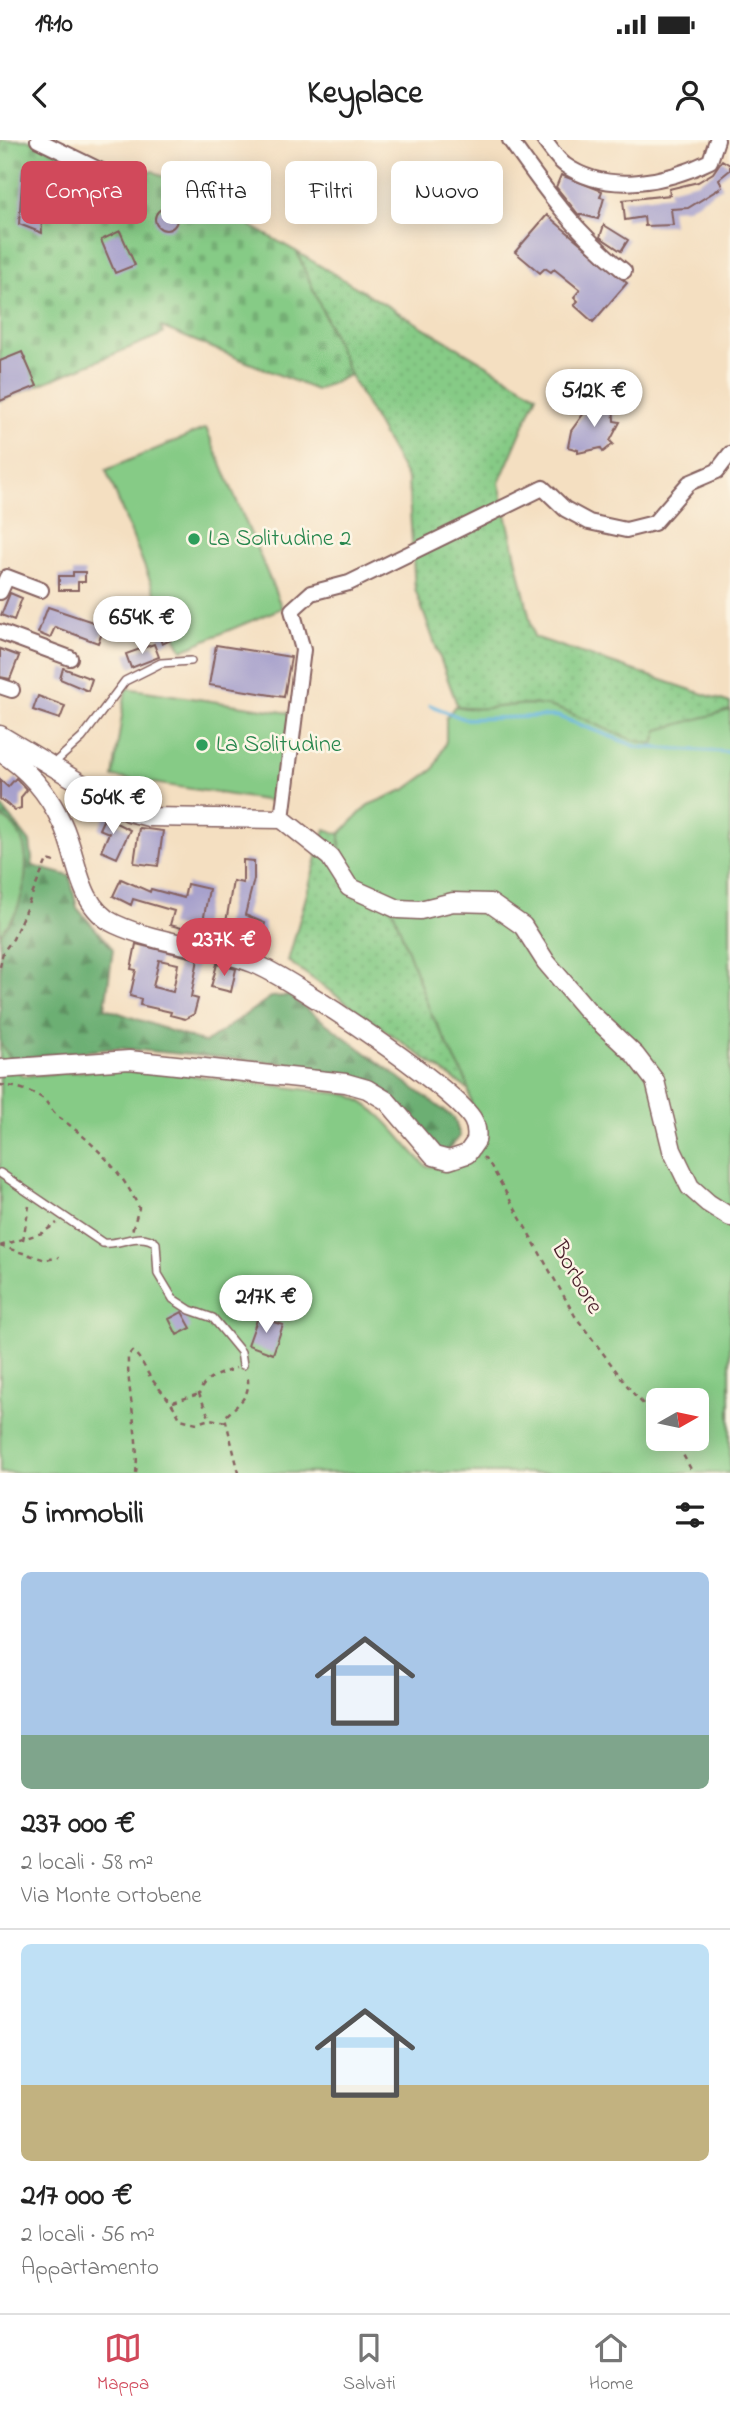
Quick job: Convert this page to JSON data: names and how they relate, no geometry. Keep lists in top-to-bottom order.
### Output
{
  "streets": {
    "path": ["Borbore"]
  },
  "places": ["La Solitudine 2", "La Solitudine"],
  "north": "right",
  "page": {
    "status": "19:10",
    "header": "Keyplace",
    "chip": [
      "Compra",
      "Affitta",
      "Filtri",
      "Nuovo"
    ],
    "price": [
      "512K €",
      "654K €",
      "504K €",
      "237K €",
      "217K €"
    ],
    "heading": "5 immobili",
    "list": [
      {
        "name": "237 000 €",
        "note": "2 locali · 58 m² · Via Monte Ortobene"
      },
      {
        "name": "217 000 €",
        "note": "2 locali · 56 m² · Appartamento"
      }
    ],
    "tabs": ["Mappa", "Salvati", "Home"]
  }
}
